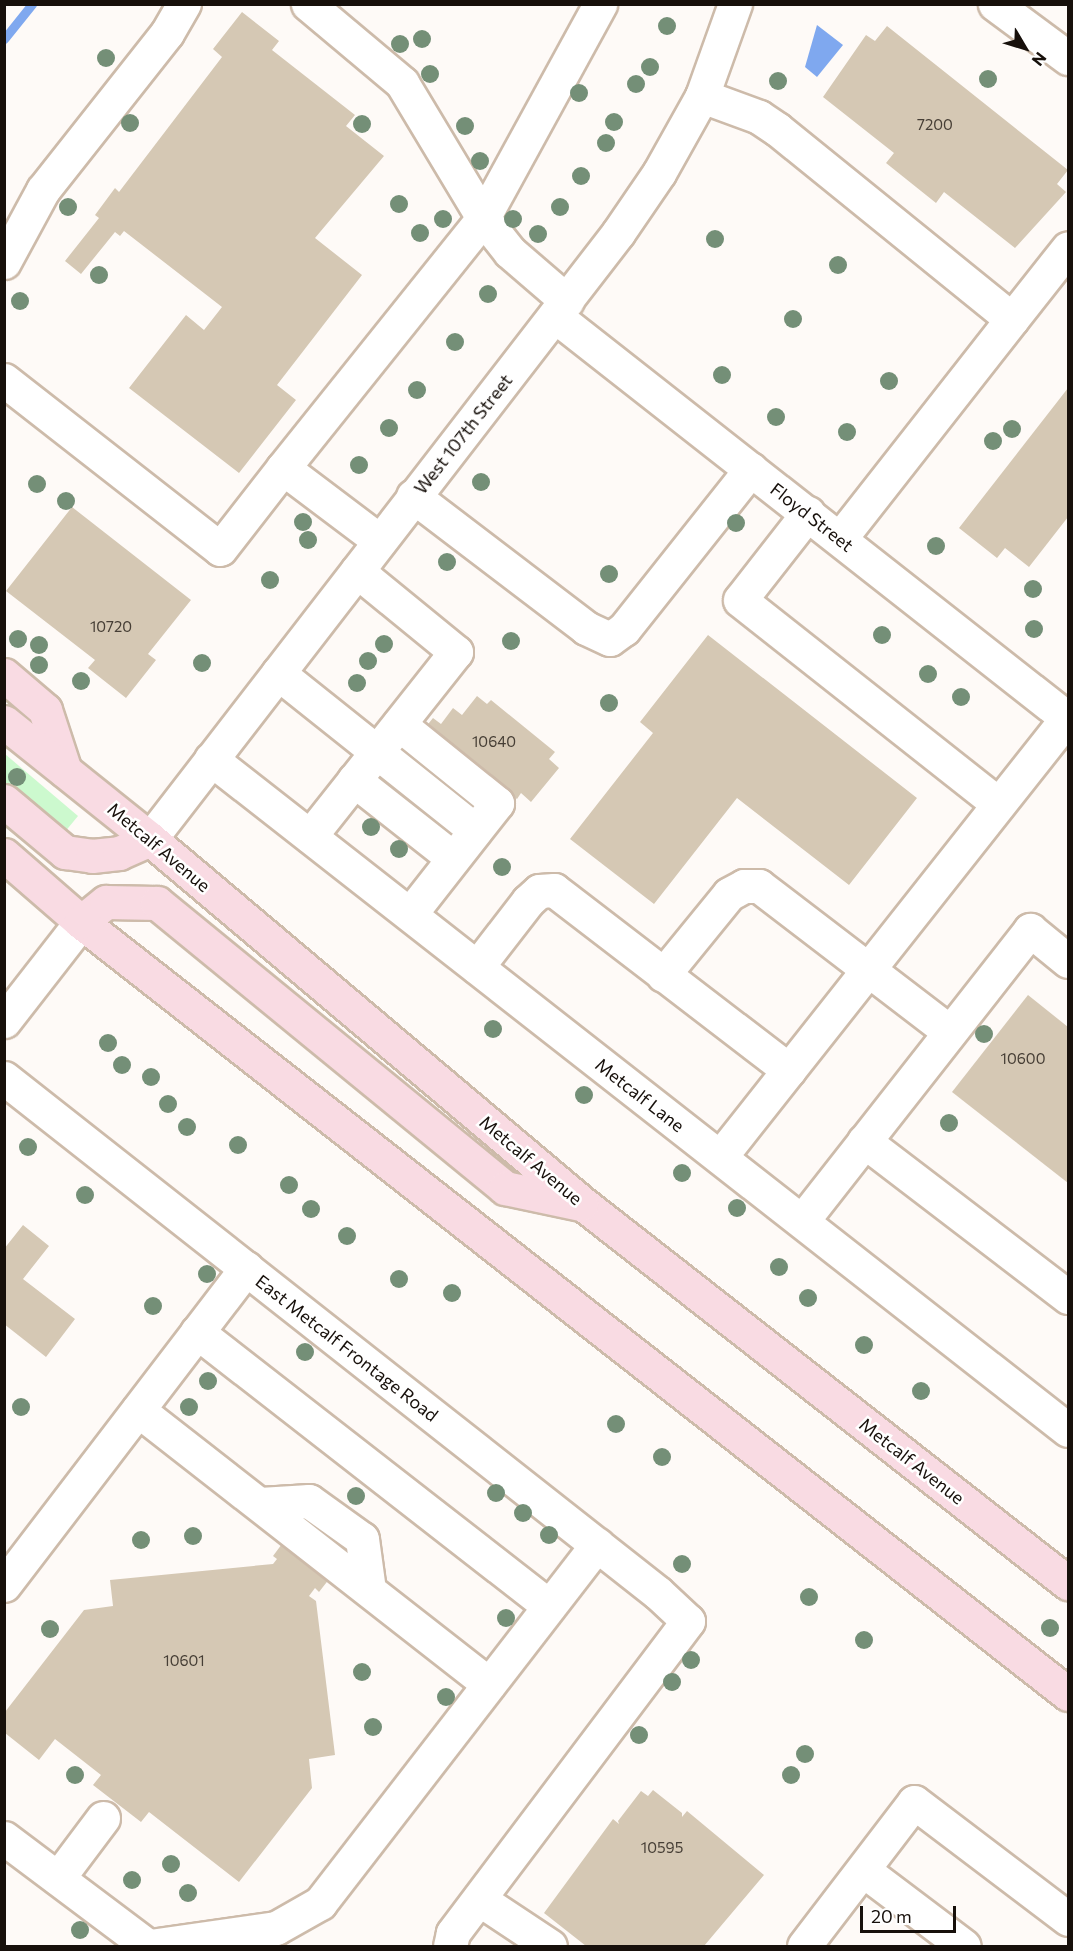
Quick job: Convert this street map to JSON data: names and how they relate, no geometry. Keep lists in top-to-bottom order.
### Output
{
  "streets": {
    "main road": ["Metcalf Avenue"],
    "street": [
      "West 107th Street",
      "Floyd Street",
      "Metcalf Lane",
      "East Metcalf Frontage Road"
    ]
  },
  "crossings": [
    ["West 107th Street", "Floyd Street"],
    ["West 107th Street", "Metcalf Avenue"],
    ["West 107th Street", "Metcalf Lane"]
  ],
  "house_numbers": [
    "7200",
    "10720",
    "10640",
    "10600",
    "10601",
    "10595"
  ],
  "scale_bar": "20 m",
  "north": "bottom right"
}
